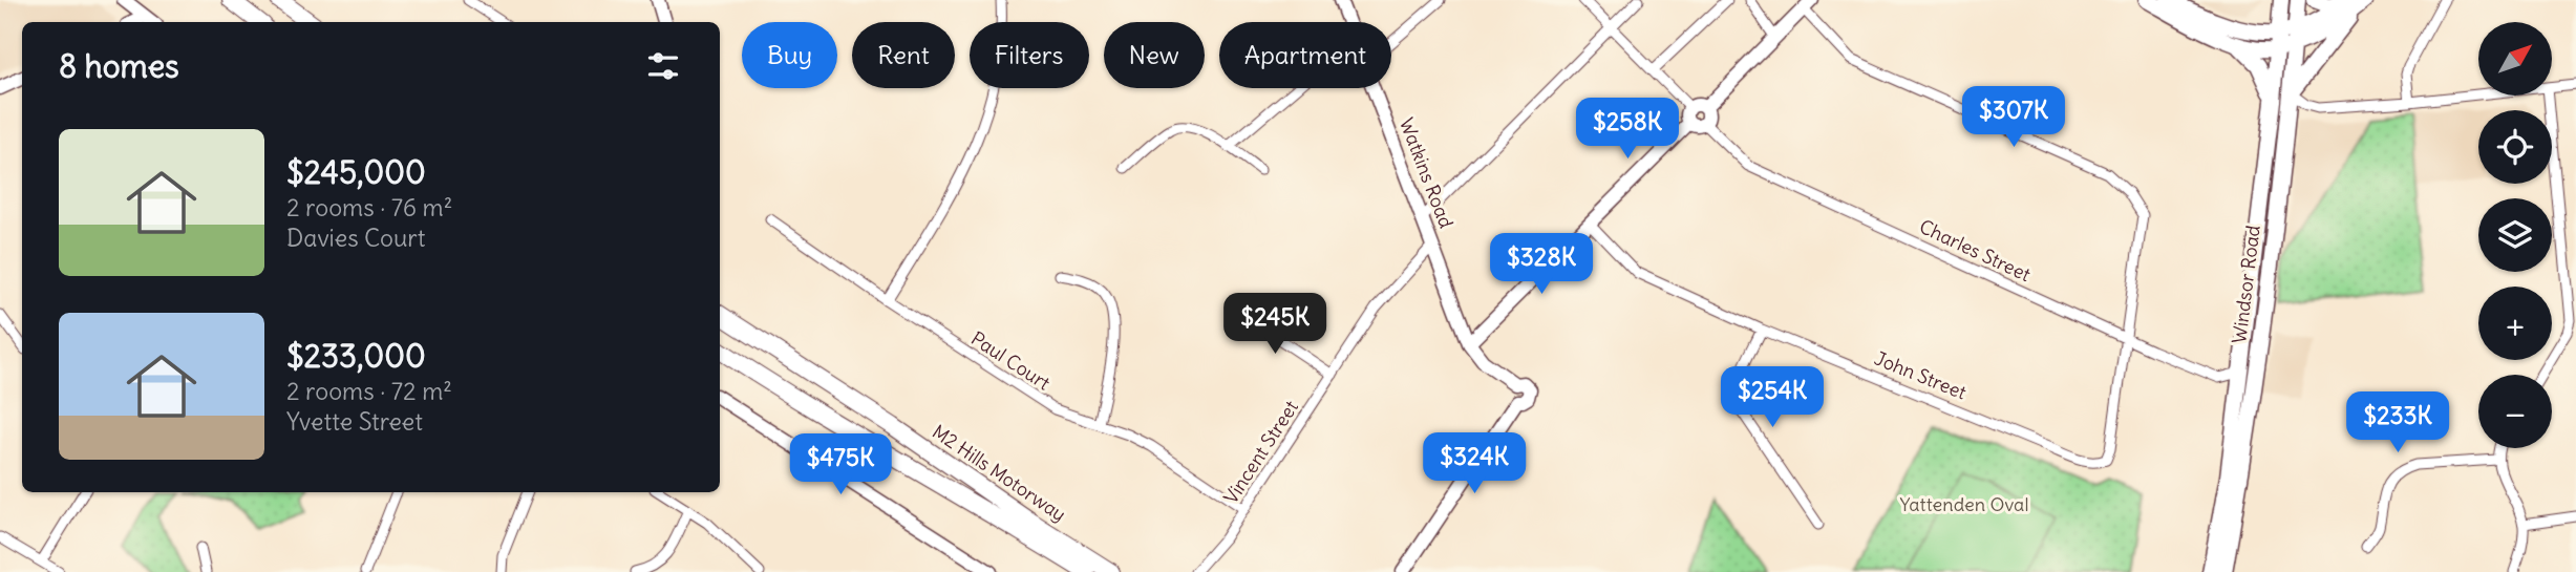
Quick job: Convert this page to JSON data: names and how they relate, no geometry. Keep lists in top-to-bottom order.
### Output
{
  "streets": {
    "highway": ["M2 Hills Motorway"],
    "main road": ["Windsor Road"],
    "street": [
      "Watkins Road",
      "Charles Street",
      "Paul Court",
      "John Street",
      "Vincent Street"
    ]
  },
  "crossings": [
    ["Watkins Road", "Vincent Street"],
    ["Charles Street", "Windsor Road"],
    ["Charles Street", "John Street"],
    ["Paul Court", "Vincent Street"]
  ],
  "parks": ["Yattenden Oval"],
  "north": "top right",
  "page": {
    "map_buttons": ["+", "−"],
    "chip": [
      "Buy",
      "Rent",
      "Filters",
      "New",
      "Apartment"
    ],
    "heading": "8 homes",
    "price": [
      "$307K",
      "$258K",
      "$328K",
      "$245K",
      "$254K",
      "$233K",
      "$324K",
      "$475K"
    ],
    "list": [
      {
        "name": "$245,000",
        "note": "2 rooms · 76 m² · Davies Court"
      },
      {
        "name": "$233,000",
        "note": "2 rooms · 72 m² · Yvette Street"
      }
    ]
  }
}
